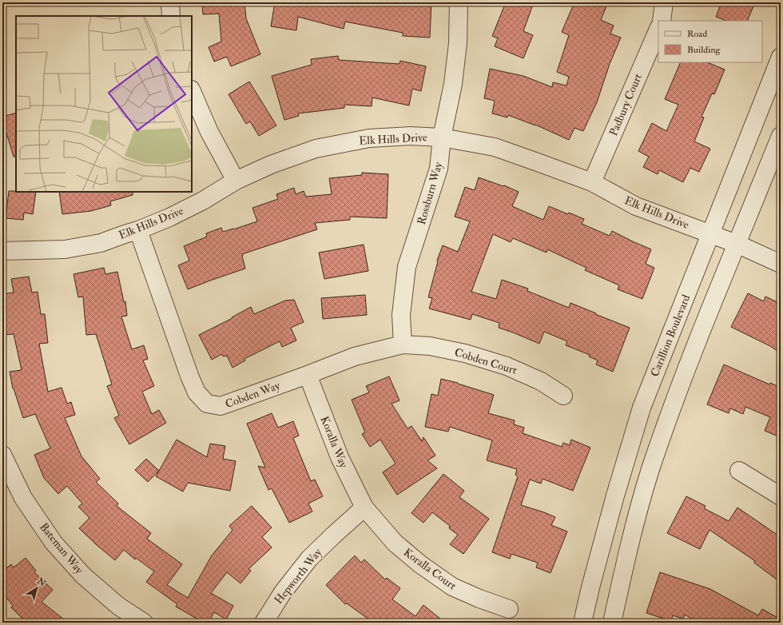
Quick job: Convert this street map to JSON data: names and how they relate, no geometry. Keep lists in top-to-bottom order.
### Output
{
  "streets": {
    "street": [
      "Padbury Court",
      "Elk Hills Drive",
      "Rossburn Way",
      "Carillion Boulevard",
      "Cobden Court",
      "Cobden Way",
      "Koralla Way",
      "Bateman Way",
      "Koralla Court",
      "Hepworth Way"
    ]
  },
  "crossings": [
    ["Padbury Court", "Elk Hills Drive"],
    ["Elk Hills Drive", "Rossburn Way"],
    ["Elk Hills Drive", "Carillion Boulevard"],
    ["Elk Hills Drive", "Cobden Way"],
    ["Rossburn Way", "Cobden Court"],
    ["Rossburn Way", "Cobden Way"],
    ["Cobden Court", "Cobden Way"],
    ["Cobden Way", "Koralla Way"],
    ["Koralla Way", "Koralla Court"],
    ["Koralla Way", "Hepworth Way"],
    ["Koralla Court", "Hepworth Way"]
  ],
  "legend": ["Road", "Building"],
  "north": "top right"
}
